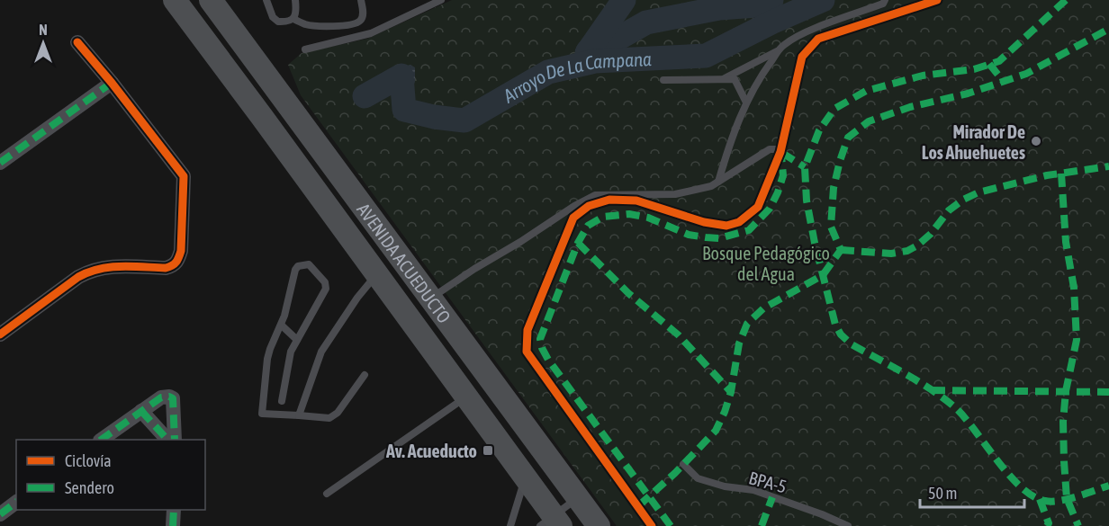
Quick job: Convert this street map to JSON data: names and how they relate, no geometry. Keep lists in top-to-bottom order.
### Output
{
  "streets": {
    "main road": ["AVENIDA ACUEDUCTO"],
    "lane": ["BPA-5"]
  },
  "water": ["Arroyo De La Campana"],
  "parks": ["Bosque Pedagógico del Agua"],
  "places": {
    "other": ["Mirador De Los Ahuehuetes"],
    "transit": ["Av. Acueducto"]
  },
  "legend": ["Ciclovía", "Sendero"],
  "scale_bar": "50 m",
  "north": "top"
}
